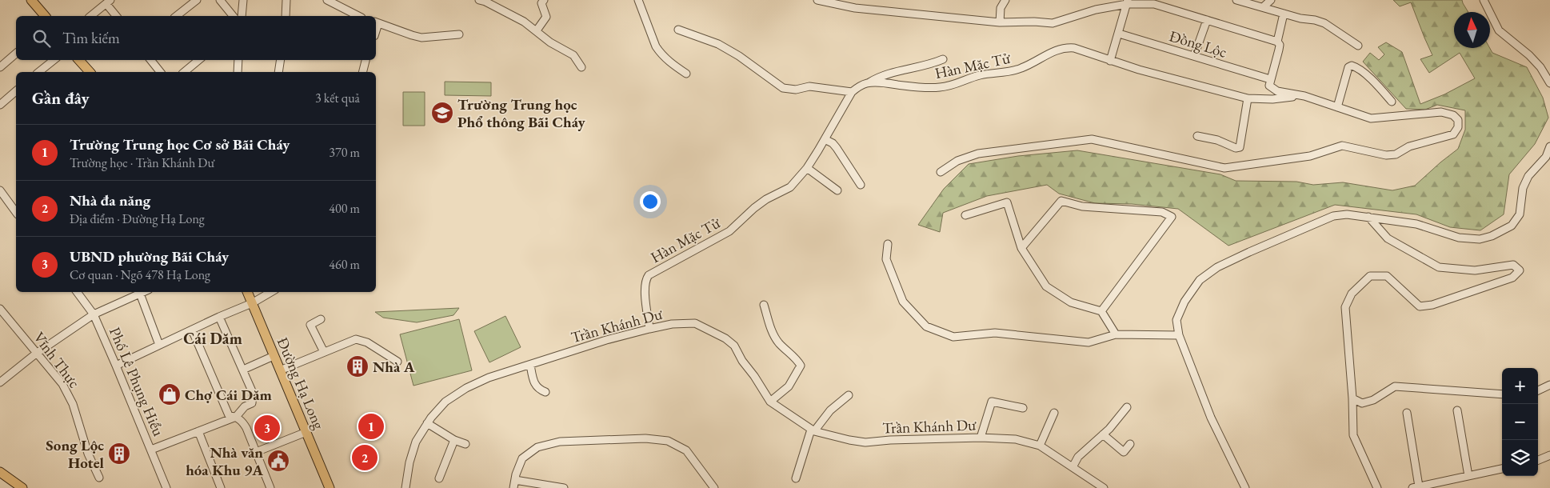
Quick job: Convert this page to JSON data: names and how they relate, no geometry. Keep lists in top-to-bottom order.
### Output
{
  "streets": {
    "main road": ["Đường Hạ Long"],
    "street": [
      "Đồng Lộc",
      "Hàn Mặc Tử",
      "Trần Khánh Dư",
      "Vĩnh Thực",
      "Phố Lê Phụng Hiểu"
    ]
  },
  "crossings": [
    ["Hàn Mặc Tử", "Trần Khánh Dư"]
  ],
  "districts": ["Cái Dăm"],
  "places": {
    "school or university": ["Trường Trung học Phổ thông Bãi Cháy"],
    "building": ["Nhà A", "Song Lộc Hotel"],
    "shop": ["Chợ Cái Dăm"],
    "public building": ["Nhà văn hóa Khu 9A"]
  },
  "north": "top",
  "page": {
    "search": "Tìm kiếm",
    "heading": ["Gần đây", "3 kết quả"],
    "list": [
      {
        "mark": "1",
        "name": "Trường Trung học Cơ sở Bãi Cháy",
        "note": "Trường học · Trần Khánh Dư",
        "value": "370 m"
      },
      {
        "mark": "2",
        "name": "Nhà đa năng",
        "note": "Địa điểm · Đường Hạ Long",
        "value": "400 m"
      },
      {
        "mark": "3",
        "name": "UBND phường Bãi Cháy",
        "note": "Cơ quan · Ngõ 478 Hạ Long",
        "value": "460 m"
      }
    ],
    "map_buttons": ["+", "−"],
    "pins": ["1", "3", "2"]
  }
}
